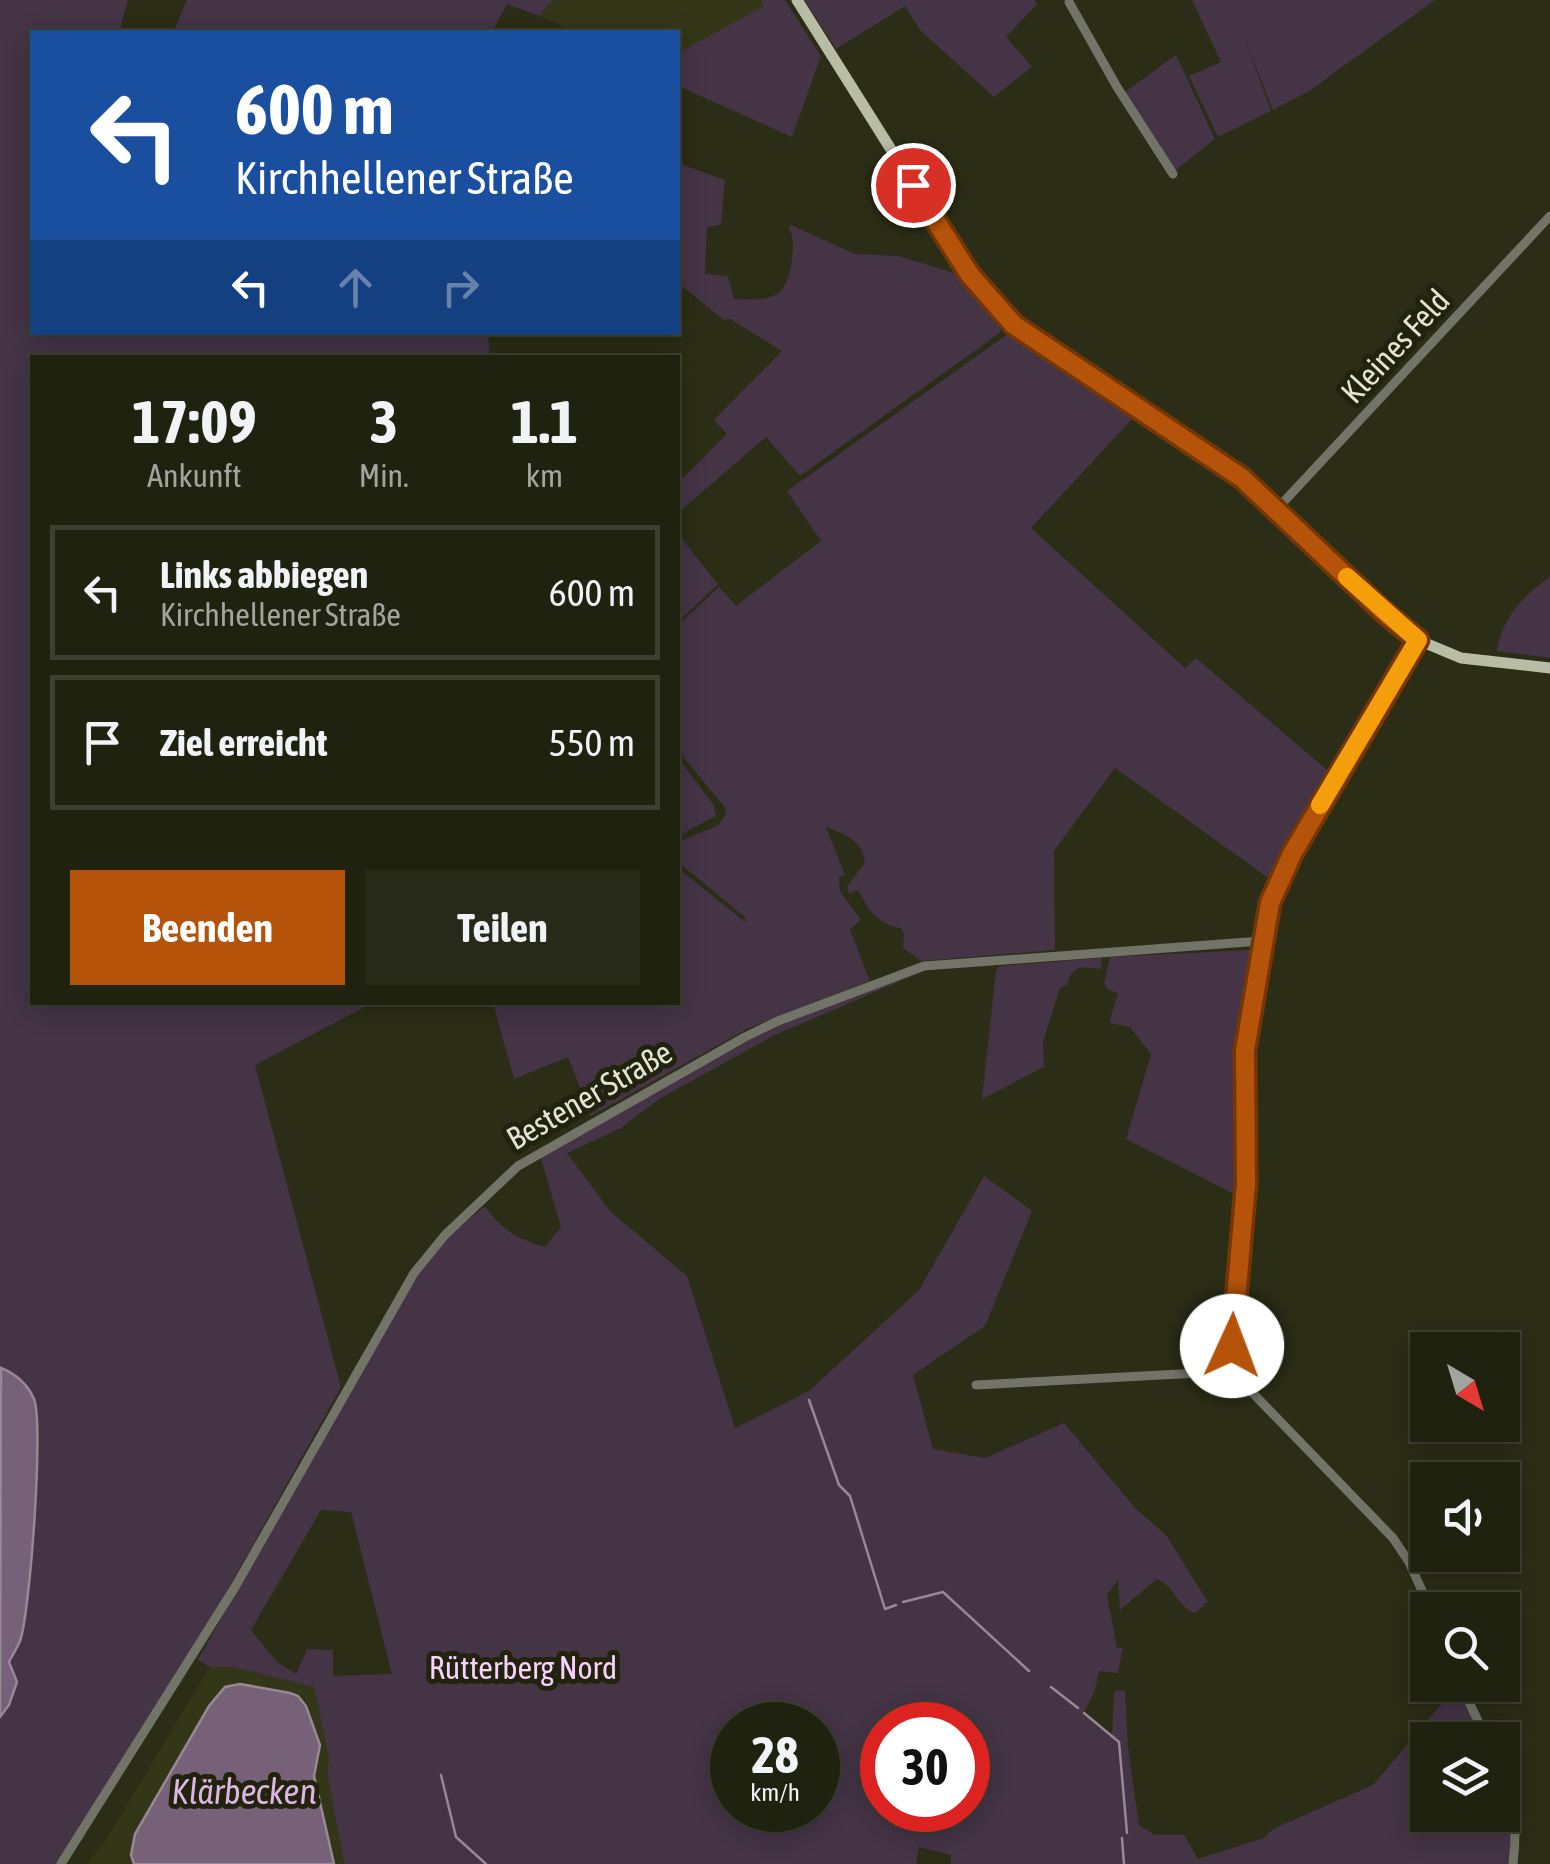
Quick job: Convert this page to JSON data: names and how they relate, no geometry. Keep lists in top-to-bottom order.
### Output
{
  "streets": {
    "street": ["Kleines Feld", "Bestener Straße"]
  },
  "water": ["Klärbecken"],
  "parks": ["Rütterberg Nord"],
  "north": "bottom right",
  "page": {
    "turn": ["600 m", "Kirchhellener Straße"],
    "eta": [
      "17:09",
      "Ankunft",
      "3",
      "Min.",
      "1.1",
      "km"
    ],
    "list": [
      {
        "name": "Links abbiegen",
        "note": "Kirchhellener Straße",
        "value": "600 m"
      },
      {
        "name": "Ziel erreicht",
        "value": "550 m"
      }
    ],
    "buttons": ["Beenden", "Teilen"],
    "speed": "28 km/h",
    "limit": "30"
  }
}
